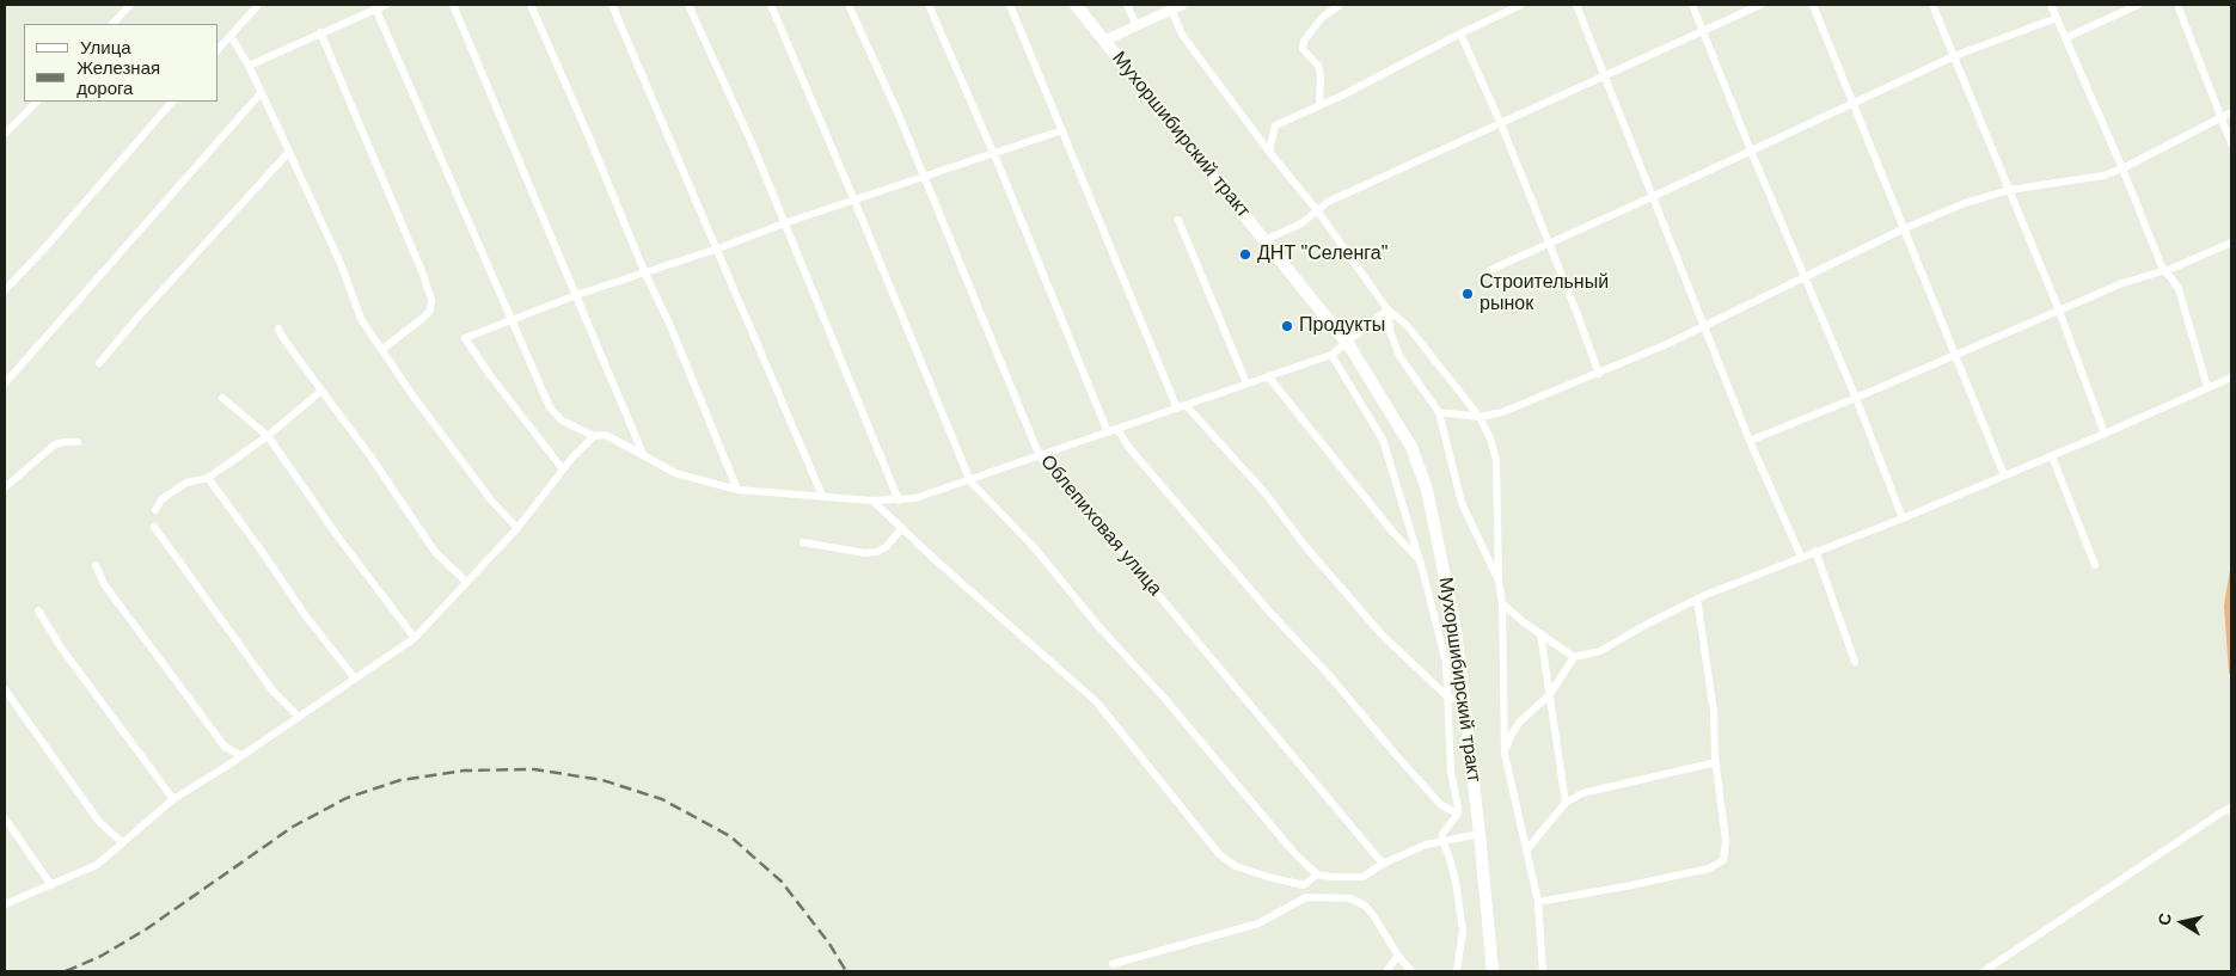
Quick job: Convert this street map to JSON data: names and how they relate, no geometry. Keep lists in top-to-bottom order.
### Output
{
  "streets": {
    "main road": ["Мухоршибирский тракт"],
    "street": ["Облепиховая улица"]
  },
  "places": ["ДНТ \"Селенга\"", "Строительный рынок", "Продукты"],
  "legend": ["Улица", "Железная дорога"],
  "north": "left"
}
